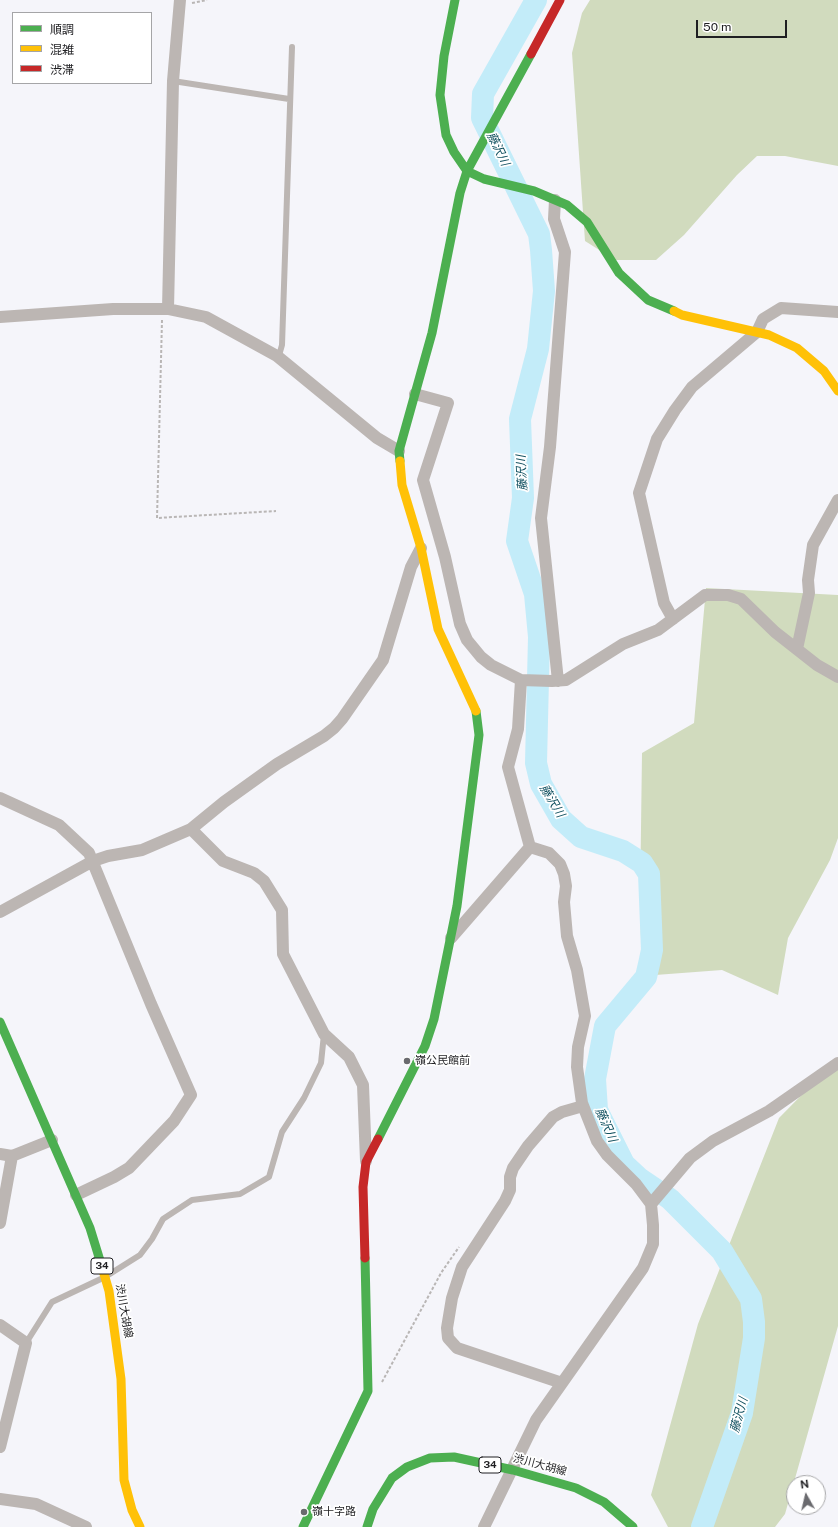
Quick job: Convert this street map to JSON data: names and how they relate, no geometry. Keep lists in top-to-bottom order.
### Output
{
  "streets": {
    "street": ["34", "渋川大胡線"]
  },
  "water": ["藤沢川"],
  "places": ["嶺公民館前", "嶺十字路"],
  "legend": ["順調", "混雑", "渋滞"],
  "scale_bar": "50 m",
  "north": "top"
}
